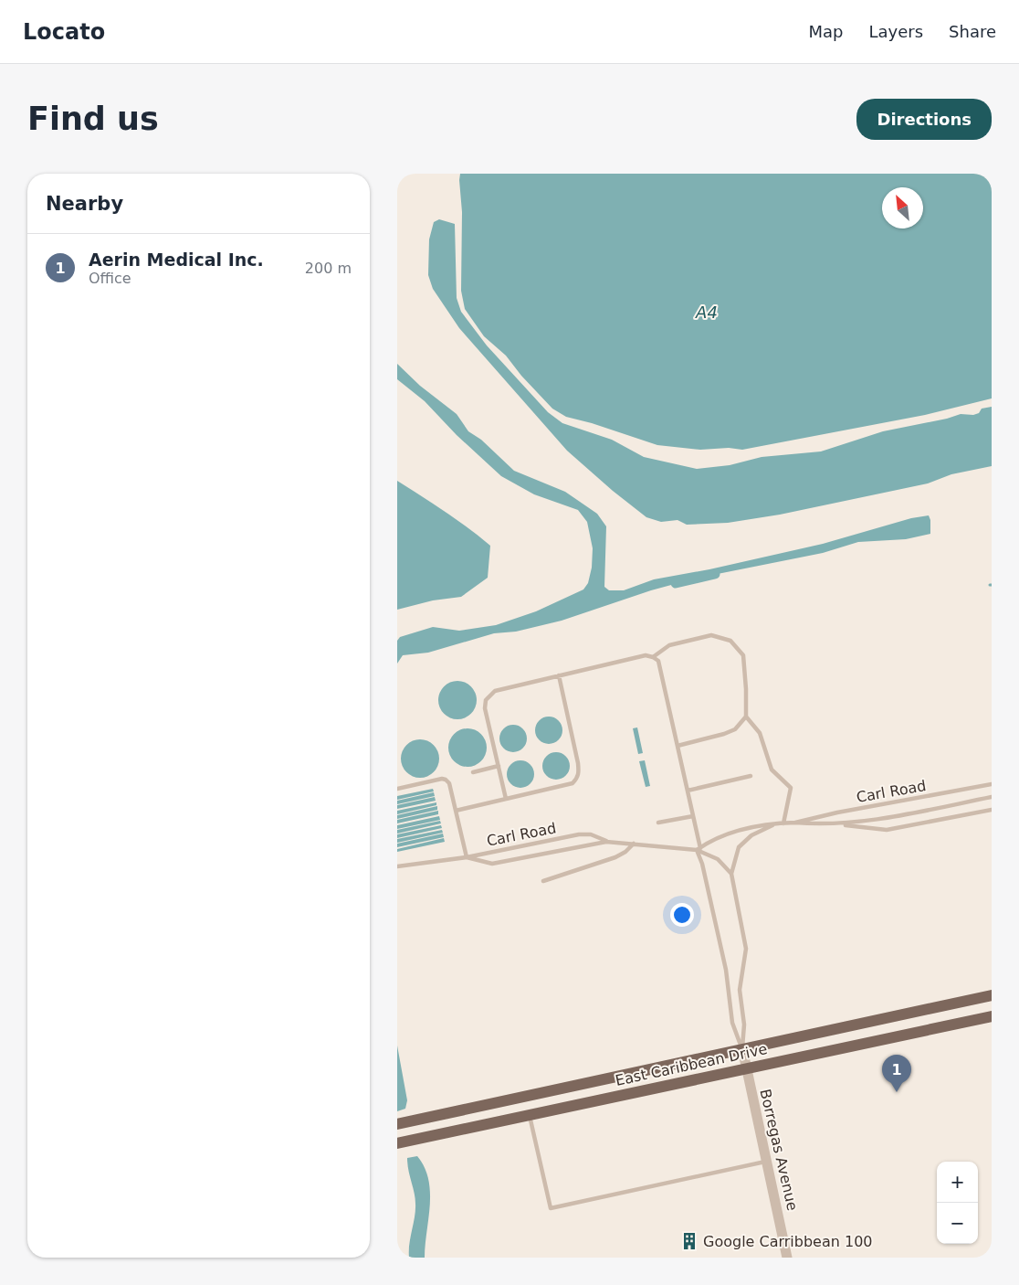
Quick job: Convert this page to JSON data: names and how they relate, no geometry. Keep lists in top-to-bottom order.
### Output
{
  "streets": {
    "main road": ["East Caribbean Drive"],
    "street": ["Borregas Avenue"],
    "lane": ["Carl Road"]
  },
  "crossings": [
    ["Carl Road", "Borregas Avenue"],
    ["East Caribbean Drive", "Borregas Avenue"]
  ],
  "water": ["A4"],
  "places": {
    "building": ["Google Carribbean 100"]
  },
  "north": "top left",
  "page": {
    "header": "Locato",
    "nav": ["Map", "Layers", "Share"],
    "buttons": "Directions",
    "title": "Find us",
    "heading": "Nearby",
    "list": [
      {
        "mark": "1",
        "name": "Aerin Medical Inc.",
        "note": "Office",
        "value": "200 m"
      }
    ],
    "pins": "1",
    "map_buttons": ["+", "−"]
  }
}
